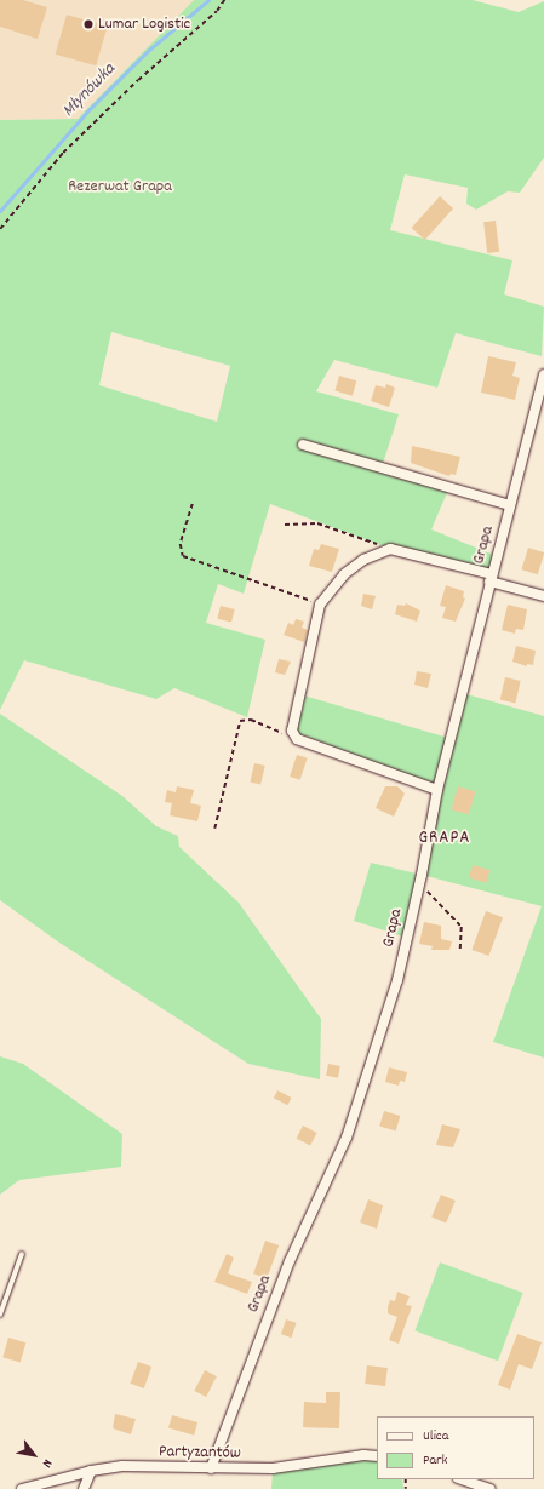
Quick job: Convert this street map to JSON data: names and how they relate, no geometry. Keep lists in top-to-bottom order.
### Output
{
  "streets": {
    "street": ["Grapa", "Partyzantów"]
  },
  "crossings": [
    ["Grapa", "Partyzantów"]
  ],
  "districts": ["GRAPA"],
  "water": ["Młynówka"],
  "parks": ["Rezerwat Grapa"],
  "places": ["Lumar Logistic"],
  "legend": ["Ulica", "Park"],
  "north": "bottom right"
}
